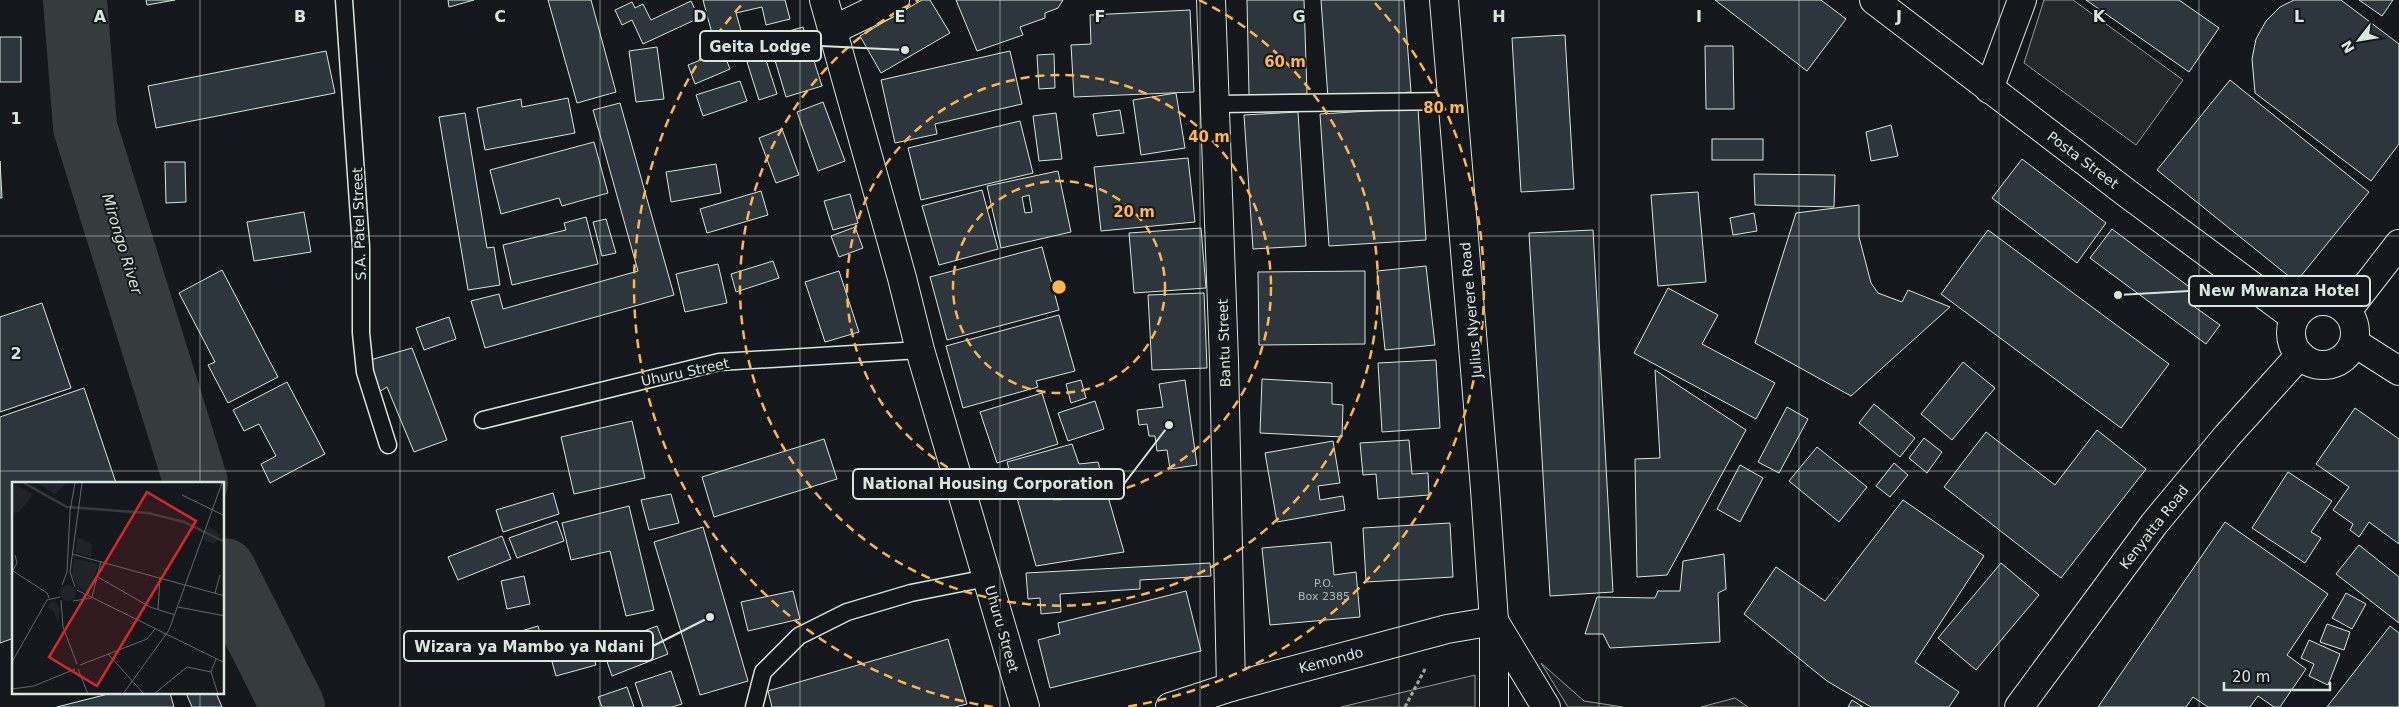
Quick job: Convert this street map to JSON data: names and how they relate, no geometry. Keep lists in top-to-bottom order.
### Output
{
  "streets": {
    "main road": [
      "Posta Street",
      "Julius Nyerere Road",
      "Bantu Street",
      "Uhuru Street",
      "Kenyatta Road",
      "Kemondo"
    ],
    "lane": ["S.A. Patel Street"]
  },
  "crossings": [
    ["Posta Street", "Kenyatta Road"],
    ["Julius Nyerere Road", "Kemondo"],
    ["Bantu Street", "Kemondo"]
  ],
  "water": ["Mirongo River"],
  "places": [
    "Geita Lodge",
    "New Mwanza Hotel",
    "National Housing Corporation",
    "Wizara ya Mambo ya Ndani"
  ],
  "house_numbers": ["P.O. Box 2385"],
  "scale_bar": "20 m",
  "north": "bottom left",
  "grid": {
    "columns": [
      "A",
      "B",
      "C",
      "D",
      "E",
      "F",
      "G",
      "H",
      "I",
      "J",
      "K",
      "L"
    ],
    "rows": ["1", "2"]
  },
  "rings": [
    "60 m",
    "80 m",
    "40 m",
    "20 m"
  ]
}
